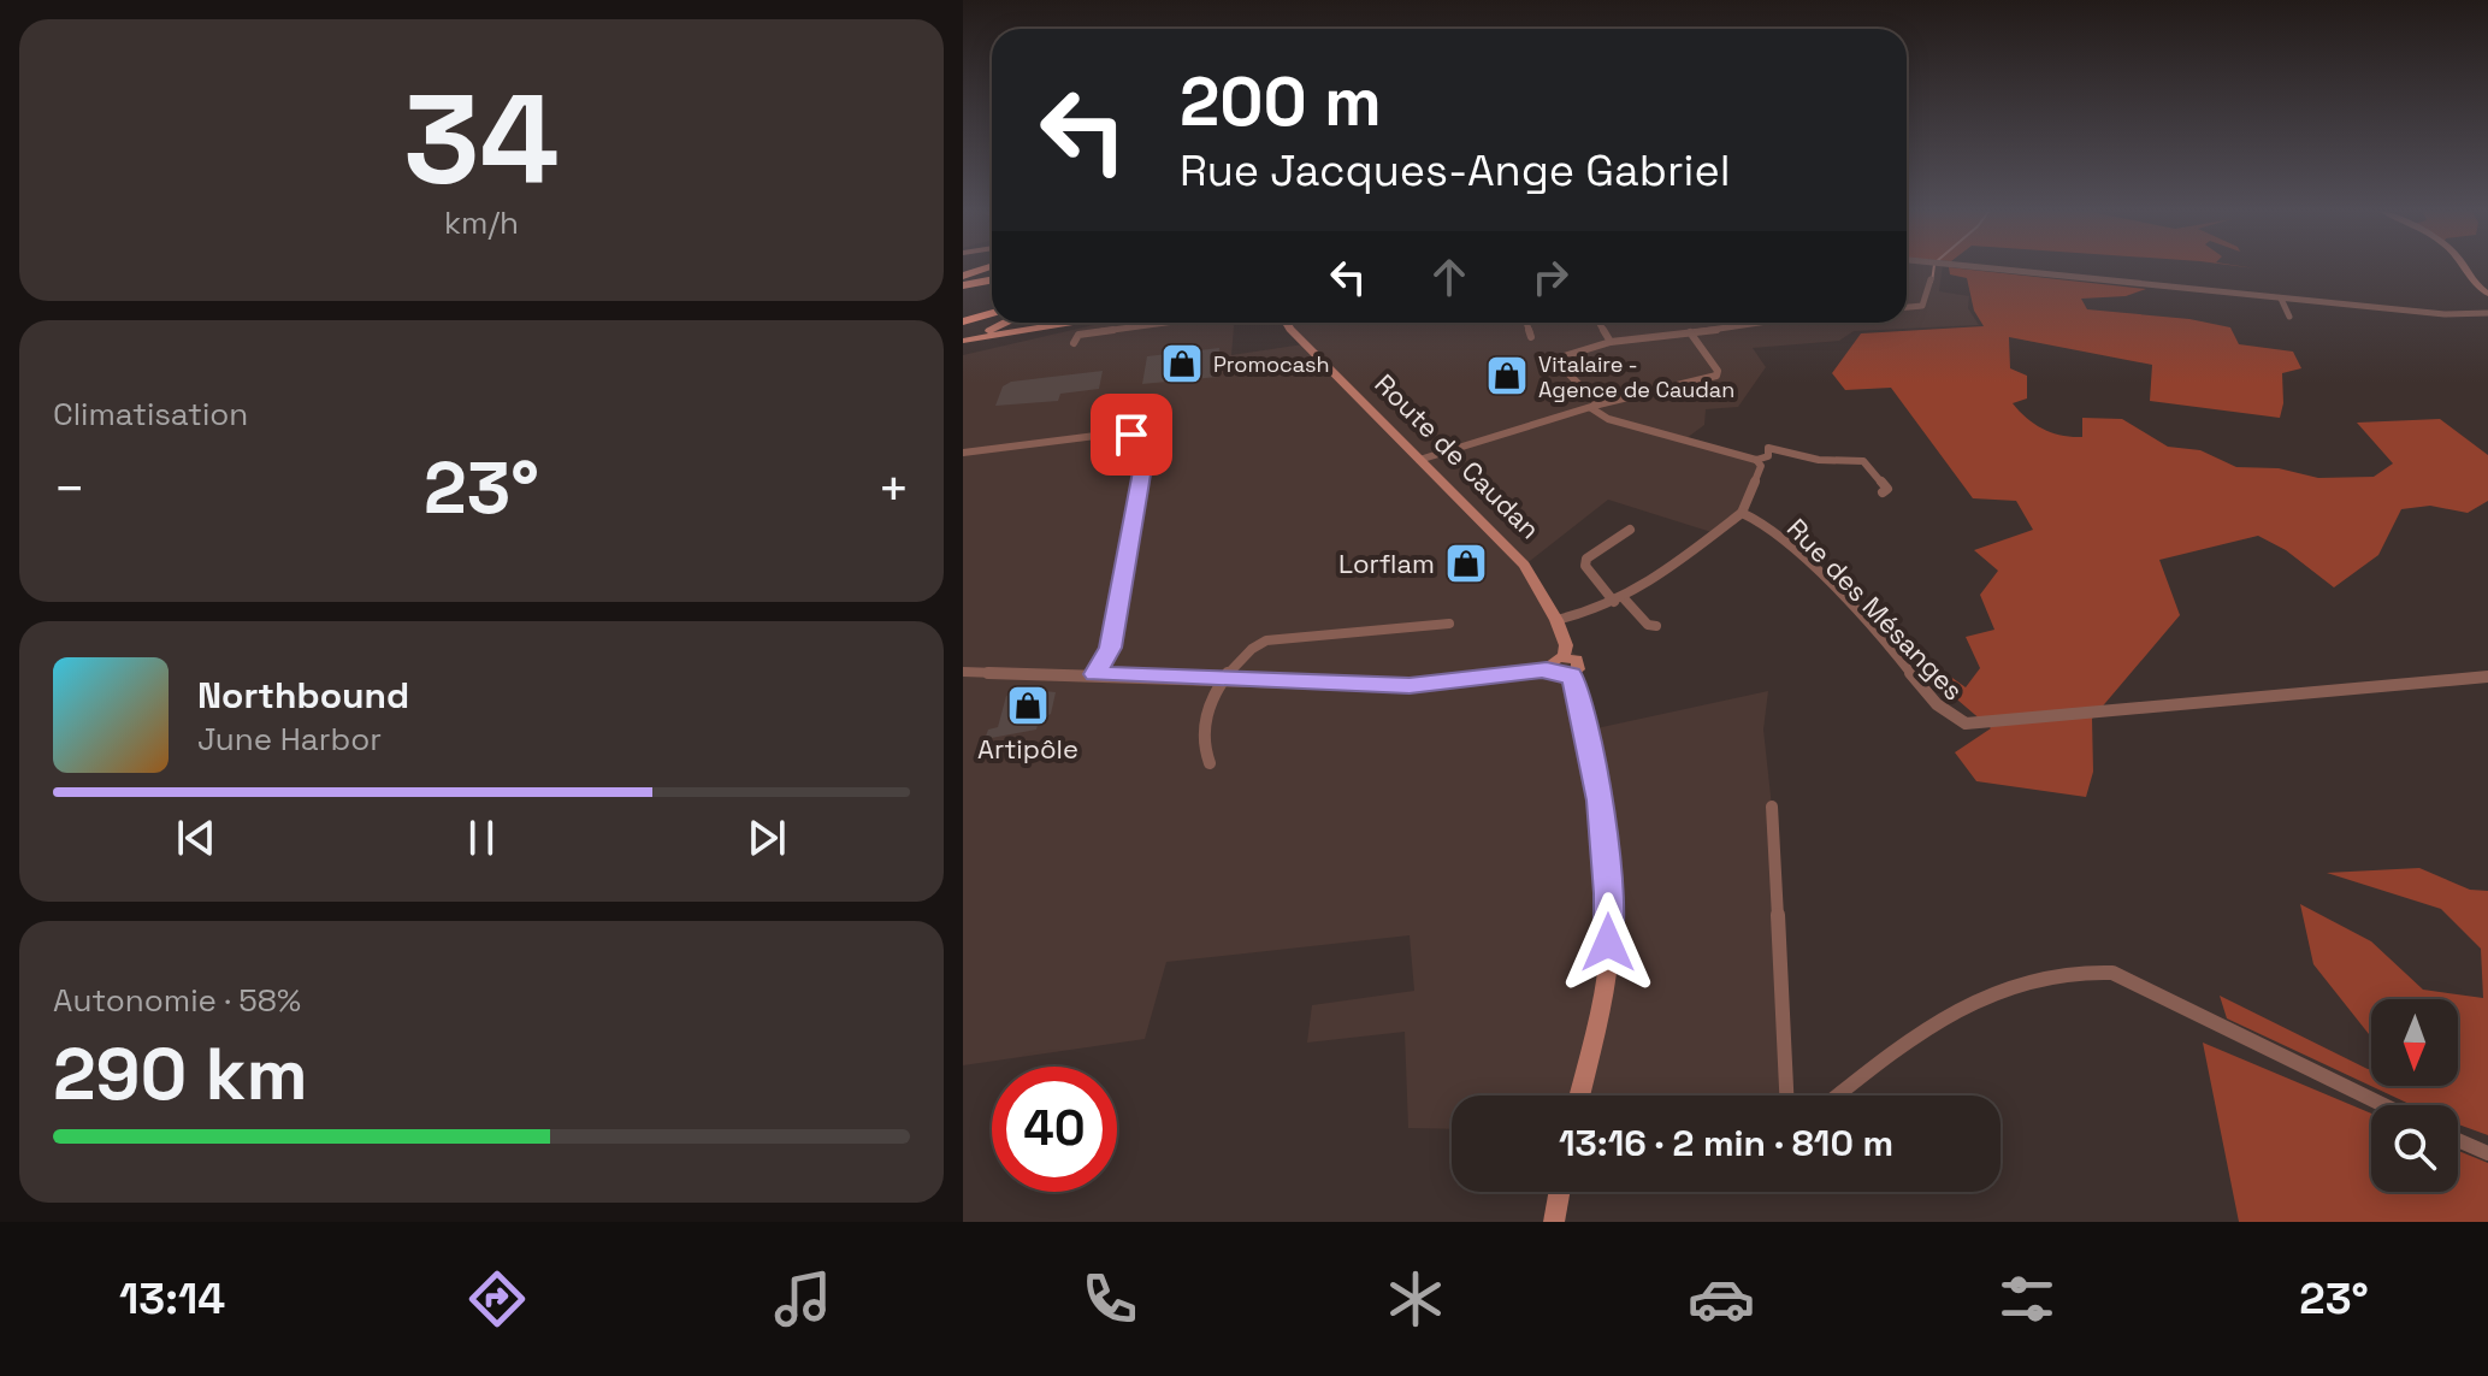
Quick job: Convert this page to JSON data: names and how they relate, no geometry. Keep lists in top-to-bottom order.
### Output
{
  "streets": {
    "street": ["Route de Caudan", "Rue des Mésanges"]
  },
  "places": {
    "shop": [
      "Promocash",
      "Vitalaire - Agence de Caudan",
      "Lorflam",
      "Artipôle"
    ]
  },
  "north": "bottom",
  "page": {
    "tile": [
      ["34", "km/h"],
      "Climatisation",
      ["Autonomie · 58%", "290 km"]
    ],
    "turn": ["200 m", "Rue Jacques-Ange Gabriel"],
    "heat": ["−", "23°", "+"],
    "song": ["Northbound", "June Harbor"],
    "limit": "40",
    "trip": "13:16 · 2 min · 810 m",
    "tabs": ["13:14", "23°"]
  }
}
